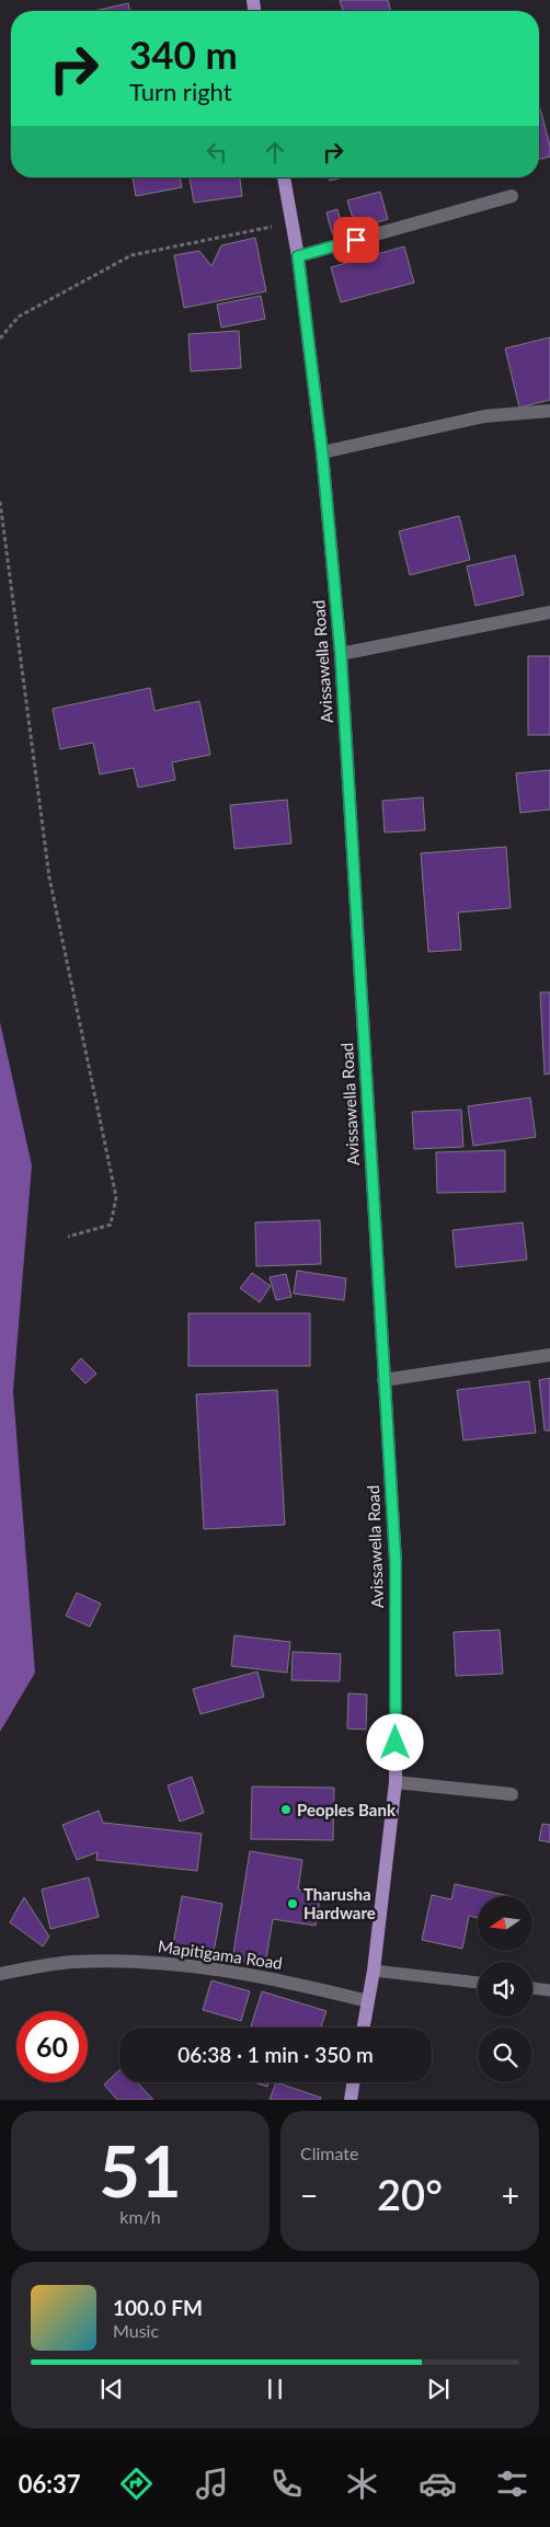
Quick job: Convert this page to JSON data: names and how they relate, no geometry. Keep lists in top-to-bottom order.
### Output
{
  "streets": {
    "main road": ["Avissawella Road"],
    "street": ["Mapitigama Road"]
  },
  "crossings": [
    ["Avissawella Road", "Mapitigama Road"]
  ],
  "places": ["Peoples Bank", "Tharusha Hardware"],
  "north": "left",
  "page": {
    "turn": ["340 m", "Turn right"],
    "limit": "60",
    "trip": "06:38 · 1 min · 350 m",
    "tile": [
      ["51", "km/h"],
      "Climate"
    ],
    "heat": ["−", "20°", "+"],
    "song": ["100.0 FM", "Music"],
    "tabs": "06:37"
  }
}
